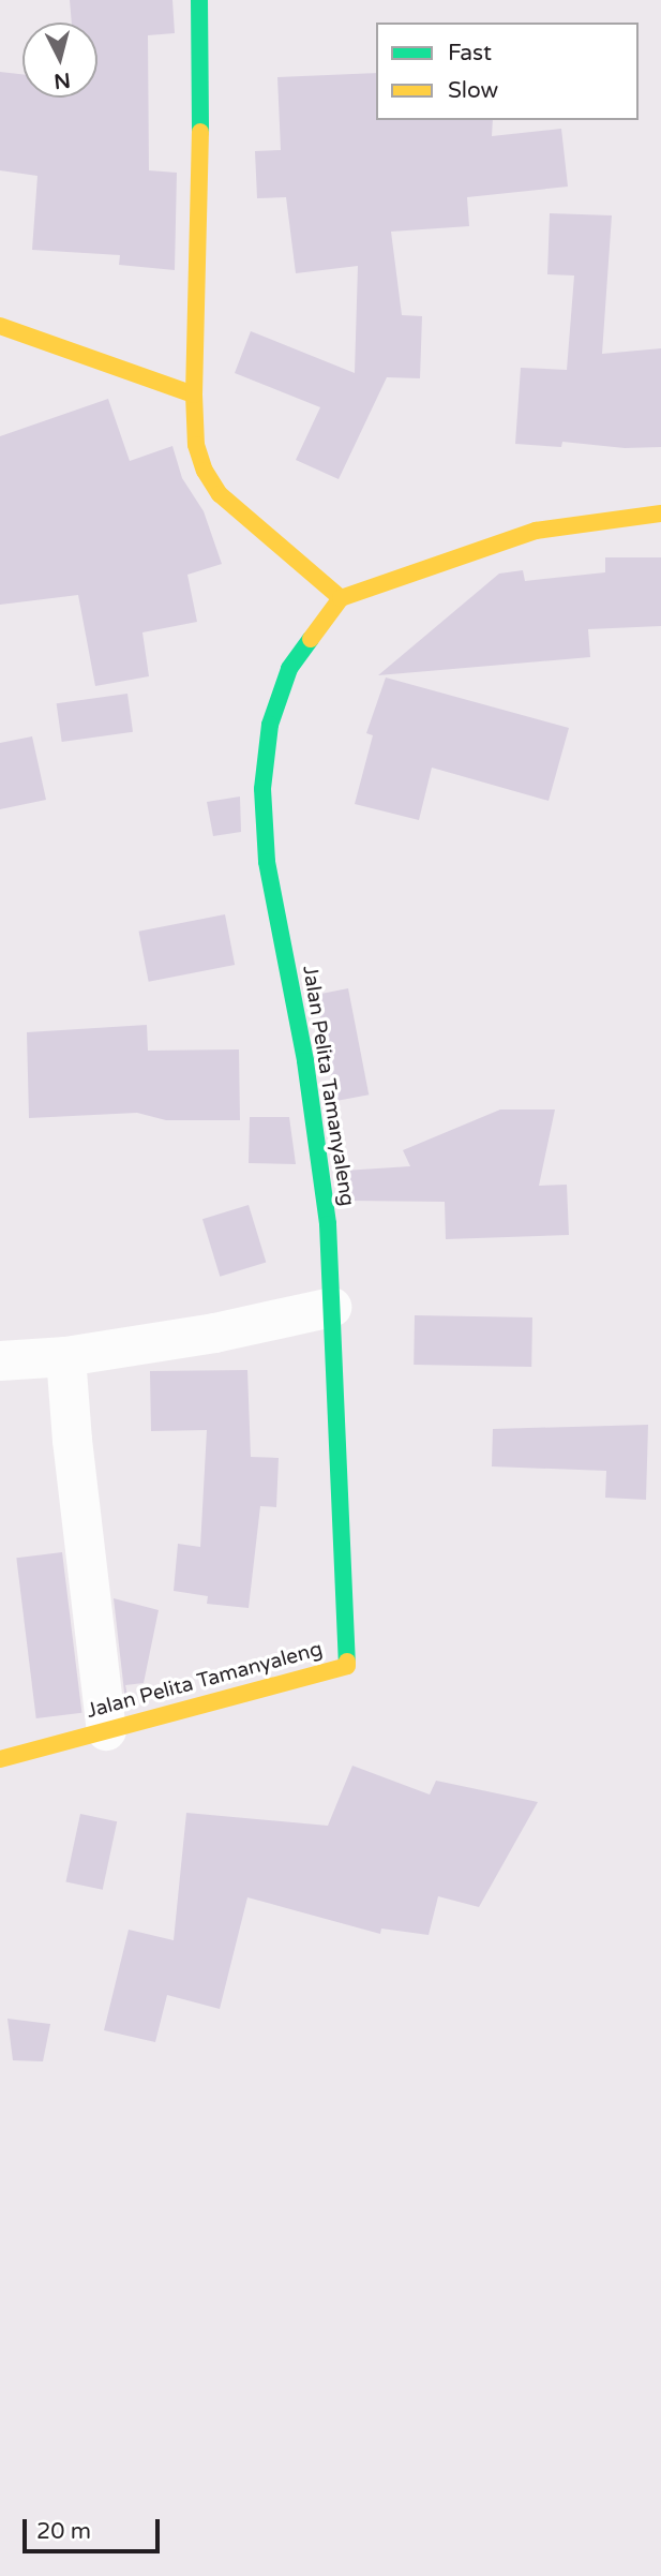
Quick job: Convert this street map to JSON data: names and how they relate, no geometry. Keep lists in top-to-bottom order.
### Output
{
  "streets": {
    "street": ["Jalan Pelita Tamanyaleng"]
  },
  "legend": ["Fast", "Slow"],
  "scale_bar": "20 m",
  "north": "bottom"
}
